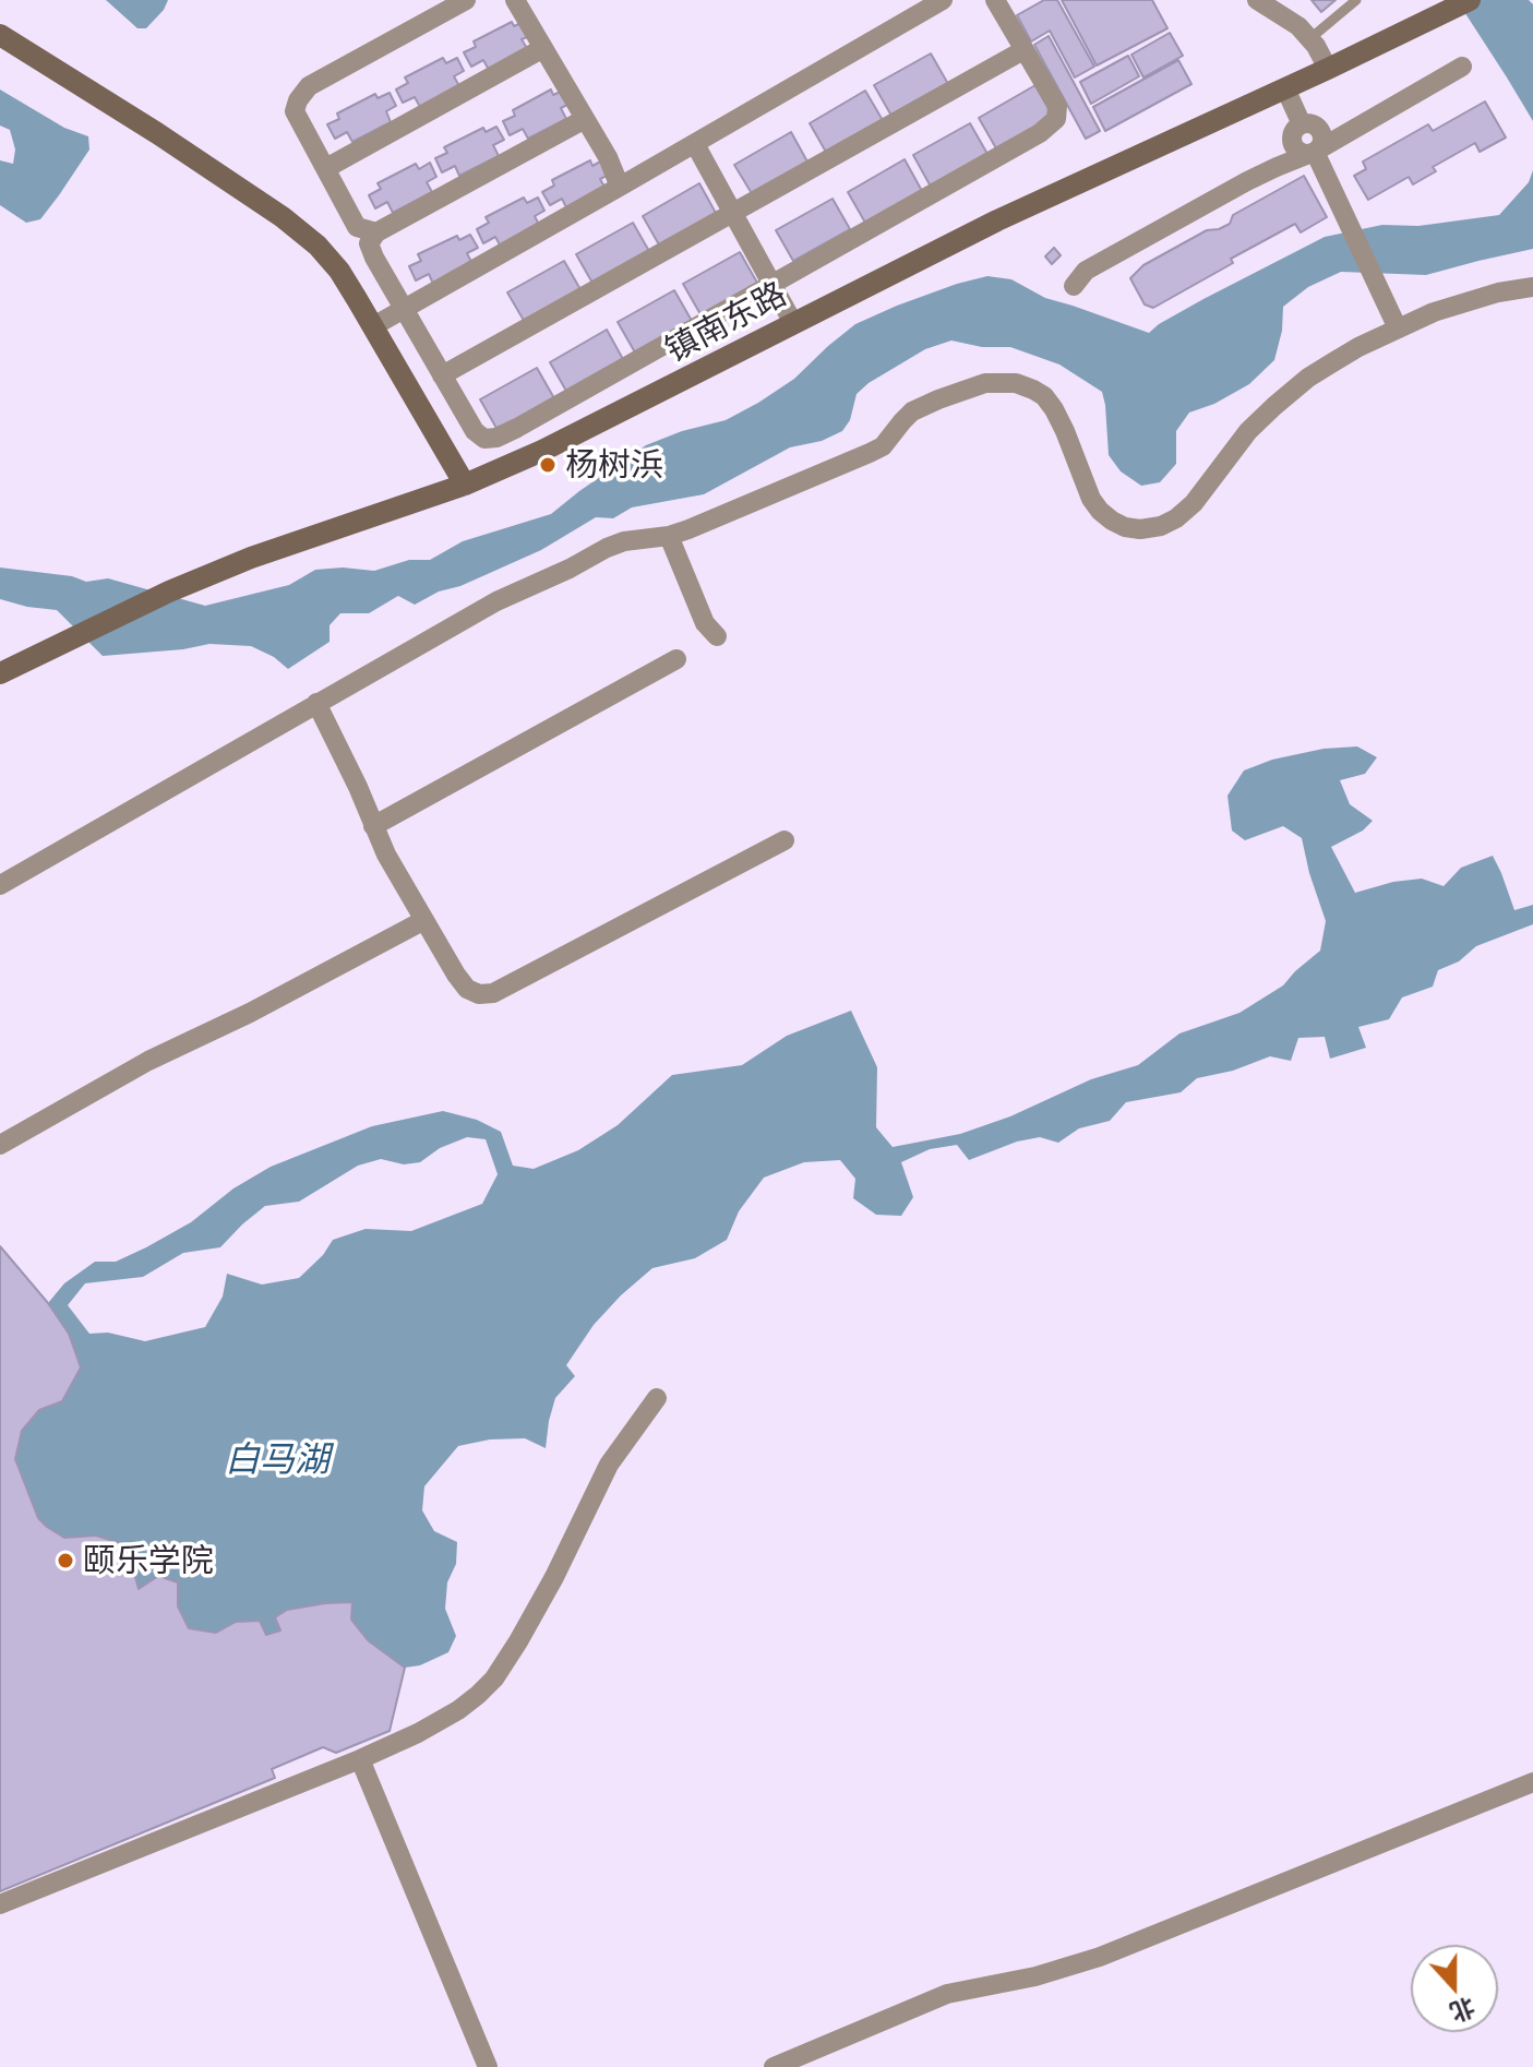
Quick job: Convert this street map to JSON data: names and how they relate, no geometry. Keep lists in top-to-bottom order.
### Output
{
  "streets": {
    "street": ["镇南东路"]
  },
  "water": ["白马湖"],
  "places": ["杨树浜", "颐乐学院"],
  "north": "bottom"
}
